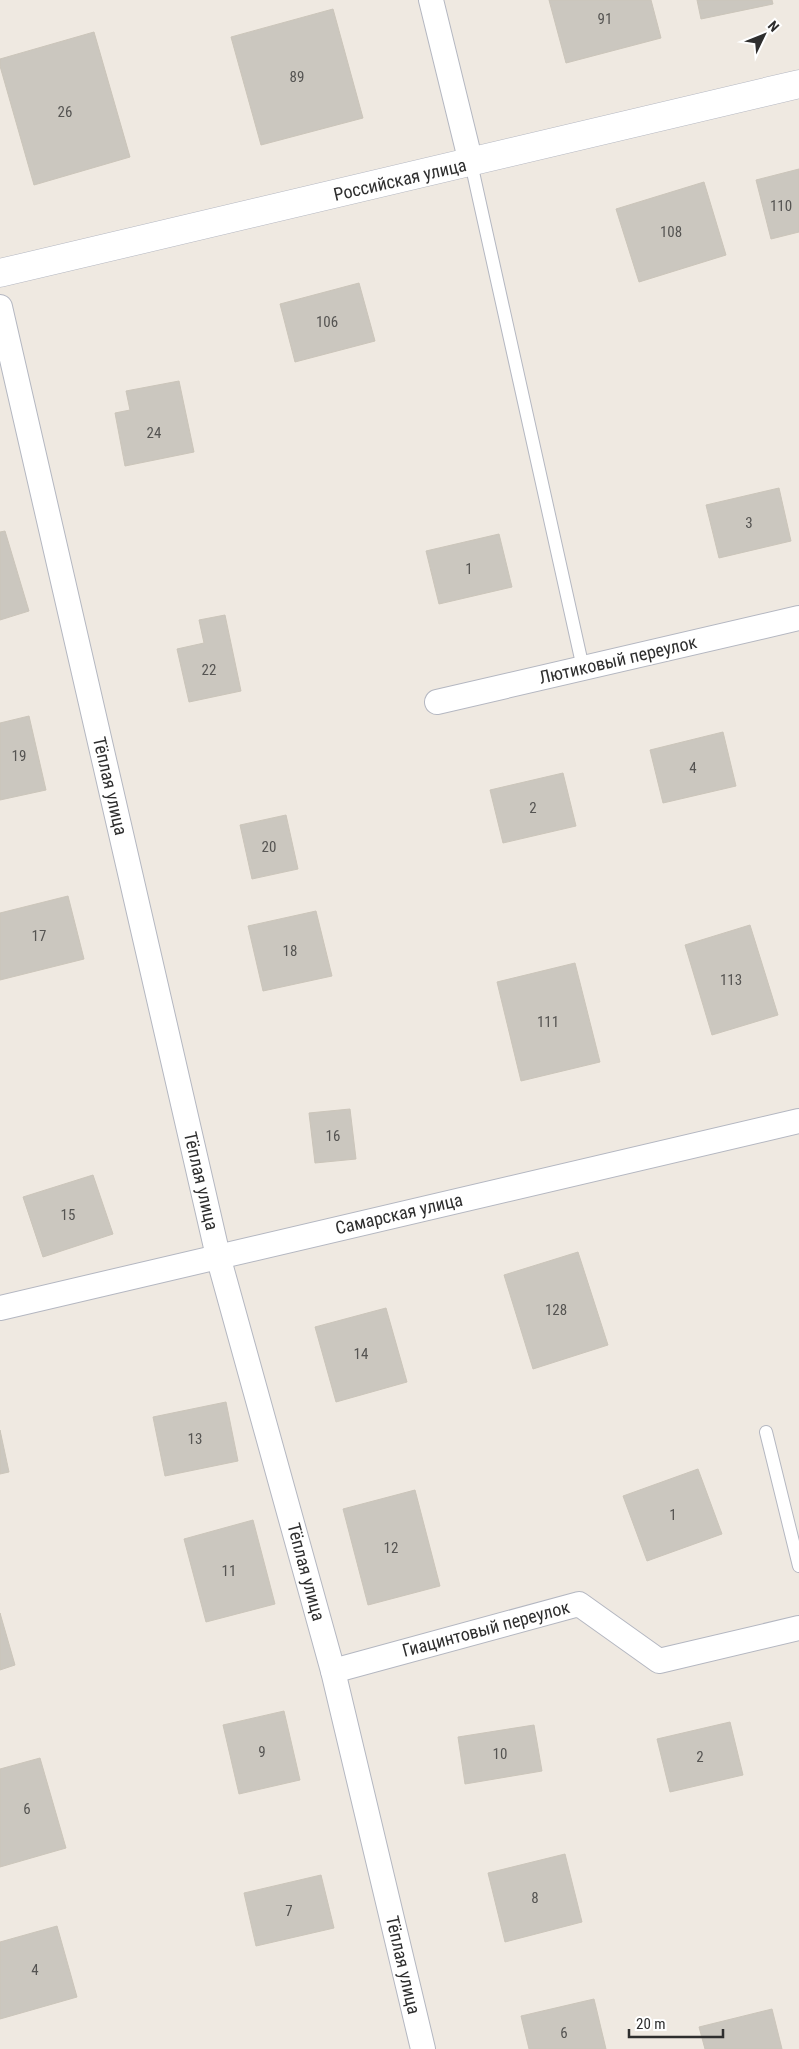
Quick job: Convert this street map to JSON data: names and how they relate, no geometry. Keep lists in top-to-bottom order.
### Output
{
  "streets": {
    "street": [
      "Российская улица",
      "Лютиковый переулок",
      "Тёплая улица",
      "Самарская улица",
      "Гиацинтовый переулок"
    ]
  },
  "crossings": [
    ["Тёплая улица", "Самарская улица"],
    ["Тёплая улица", "Гиацинтовый переулок"]
  ],
  "house_numbers": [
    "91",
    "89",
    "26",
    "110",
    "108",
    "106",
    "24",
    "3",
    "1",
    "22",
    "19",
    "4",
    "2",
    "20",
    "17",
    "18",
    "113",
    "111",
    "16",
    "15",
    "128",
    "14",
    "13",
    "1",
    "12",
    "11",
    "9",
    "10",
    "2",
    "6",
    "8",
    "7",
    "4",
    "6"
  ],
  "scale_bar": "20 m",
  "north": "top right"
}
